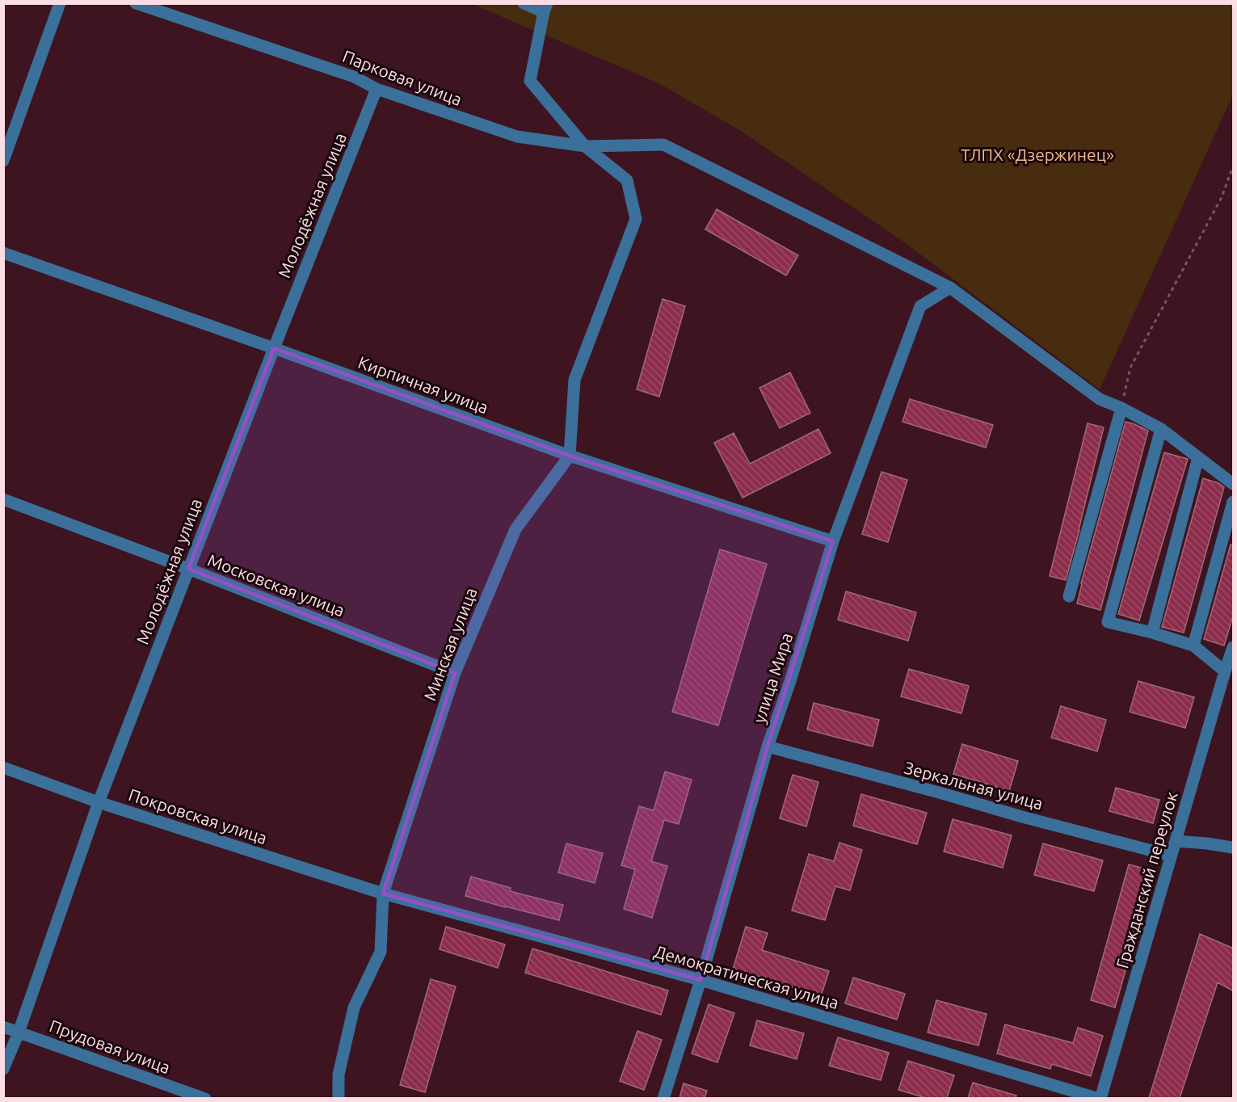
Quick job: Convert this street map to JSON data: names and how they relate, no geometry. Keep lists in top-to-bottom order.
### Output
{
  "streets": {
    "street": [
      "Парковая улица",
      "Молодёжная улица",
      "Кирпичная улица",
      "Московская улица",
      "Минская улица",
      "улица Мира",
      "Зеркальная улица",
      "Покровская улица",
      "Гражданский переулок",
      "Демократическая улица",
      "Прудовая улица"
    ]
  },
  "crossings": [
    ["Парковая улица", "Молодёжная улица"],
    ["Парковая улица", "улица Мира"],
    ["Молодёжная улица", "Кирпичная улица"],
    ["Молодёжная улица", "Московская улица"],
    ["Молодёжная улица", "Покровская улица"],
    ["Молодёжная улица", "Прудовая улица"],
    ["Кирпичная улица", "Минская улица"],
    ["Кирпичная улица", "улица Мира"],
    ["Московская улица", "Минская улица"],
    ["Минская улица", "Покровская улица"],
    ["Минская улица", "Демократическая улица"],
    ["улица Мира", "Зеркальная улица"],
    ["улица Мира", "Демократическая улица"],
    ["Зеркальная улица", "Гражданский переулок"],
    ["Покровская улица", "Демократическая улица"],
    ["Гражданский переулок", "Демократическая улица"]
  ],
  "parks": ["ТЛПХ «Дзержинец»"]
}
